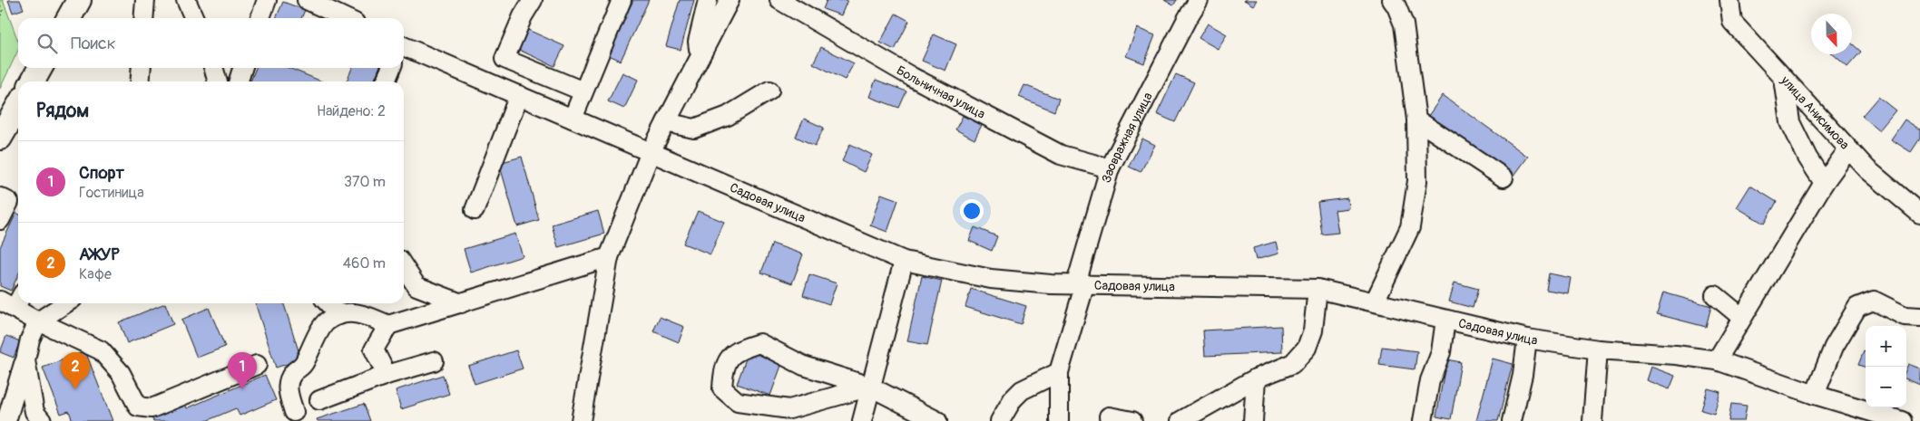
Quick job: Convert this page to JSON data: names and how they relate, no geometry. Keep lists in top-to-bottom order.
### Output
{
  "streets": {
    "street": [
      "Больничная улица",
      "улица Анисимова",
      "Заовражная улица",
      "Садовая улица"
    ]
  },
  "crossings": [
    ["Больничная улица", "Заовражная улица"],
    ["Заовражная улица", "Садовая улица"]
  ],
  "north": "bottom",
  "page": {
    "search": "Поиск",
    "heading": ["Рядом", "Найдено: 2"],
    "list": [
      {
        "mark": "1",
        "name": "Спорт",
        "note": "Гостиница",
        "value": "370 m"
      },
      {
        "mark": "2",
        "name": "АЖУР",
        "note": "Кафе",
        "value": "460 m"
      }
    ],
    "map_buttons": ["+", "−"],
    "pins": ["1", "2"]
  }
}
